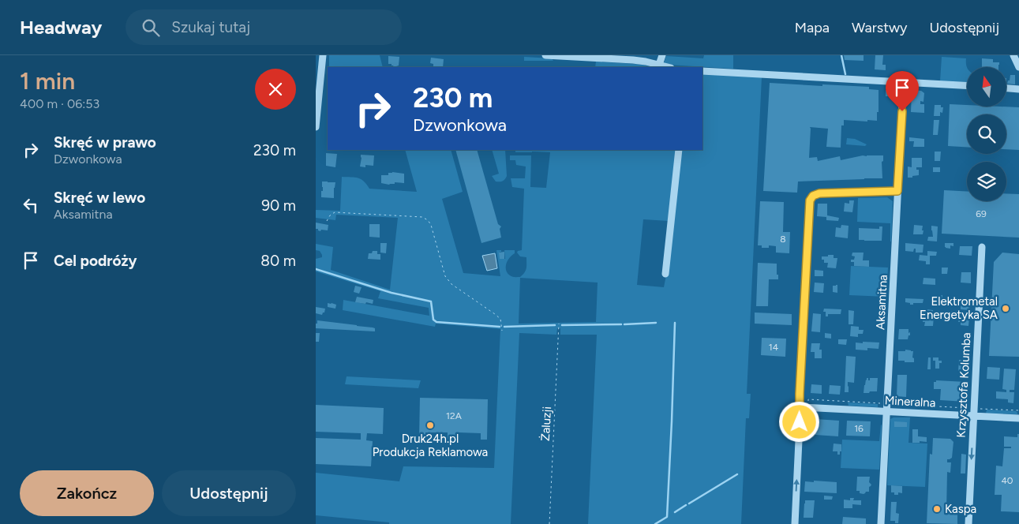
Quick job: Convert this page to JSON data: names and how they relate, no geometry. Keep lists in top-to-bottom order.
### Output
{
  "streets": {
    "street": ["Aksamitna", "Krzysztofa Kolumba", "Mineralna"],
    "path": ["Żaluzji"]
  },
  "crossings": [
    ["Aksamitna", "Mineralna"],
    ["Krzysztofa Kolumba", "Mineralna"]
  ],
  "one_way": ["Krzysztofa Kolumba"],
  "places": ["Elektrometal Energetyka SA", "Druk24h.pl Produkcja Reklamowa", "Kaspa"],
  "house_numbers": [
    "69",
    "8",
    "14",
    "12A",
    "16",
    "40"
  ],
  "north": "top",
  "page": {
    "header": "Headway",
    "search": "Szukaj tutaj",
    "nav": ["Mapa", "Warstwy", "Udostępnij"],
    "heading": ["1 min", "400 m · 06:53"],
    "turn": ["230 m", "Dzwonkowa"],
    "list": [
      {
        "name": "Skręć w prawo",
        "note": "Dzwonkowa",
        "value": "230 m"
      },
      {
        "name": "Skręć w lewo",
        "note": "Aksamitna",
        "value": "90 m"
      },
      {
        "name": "Cel podróży",
        "value": "80 m"
      }
    ],
    "buttons": ["Zakończ", "Udostępnij"]
  }
}
